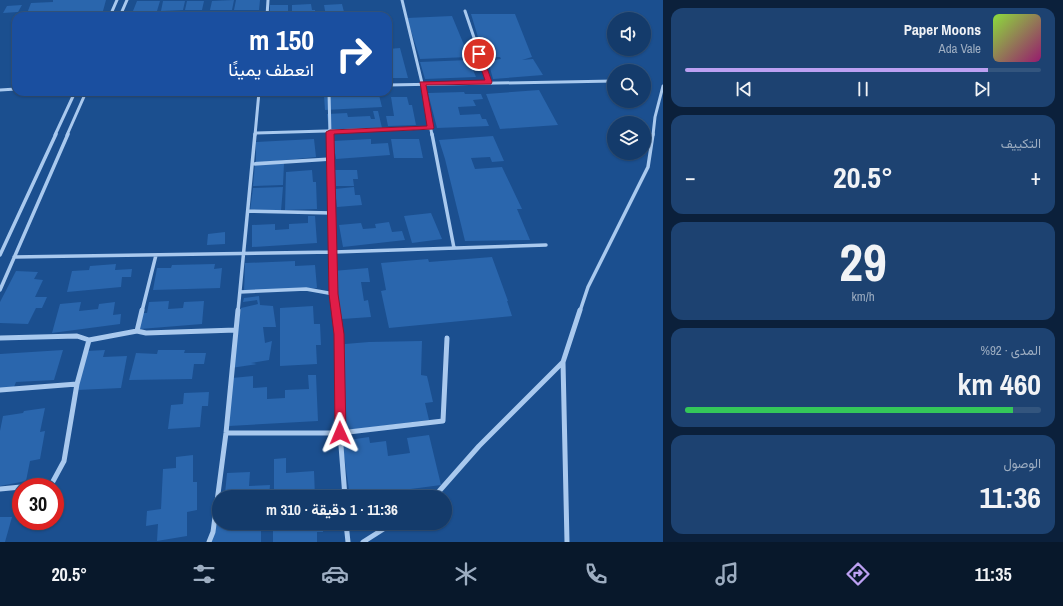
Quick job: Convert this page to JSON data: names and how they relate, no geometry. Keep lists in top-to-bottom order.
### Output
{
  "page": {
    "turn": ["150 m", "انعطف يمينًا"],
    "song": ["Paper Moons", "Ada Vale"],
    "tile": [
      "التكييف",
      ["29", "km/h"],
      ["المدى · 92%", "460 km"],
      ["الوصول", "11:36"]
    ],
    "heat": ["−", "20.5°", "+"],
    "limit": "30",
    "trip": "11:36 · 1 دقيقة · 310 m",
    "tabs": ["11:35", "20.5°"]
  }
}
